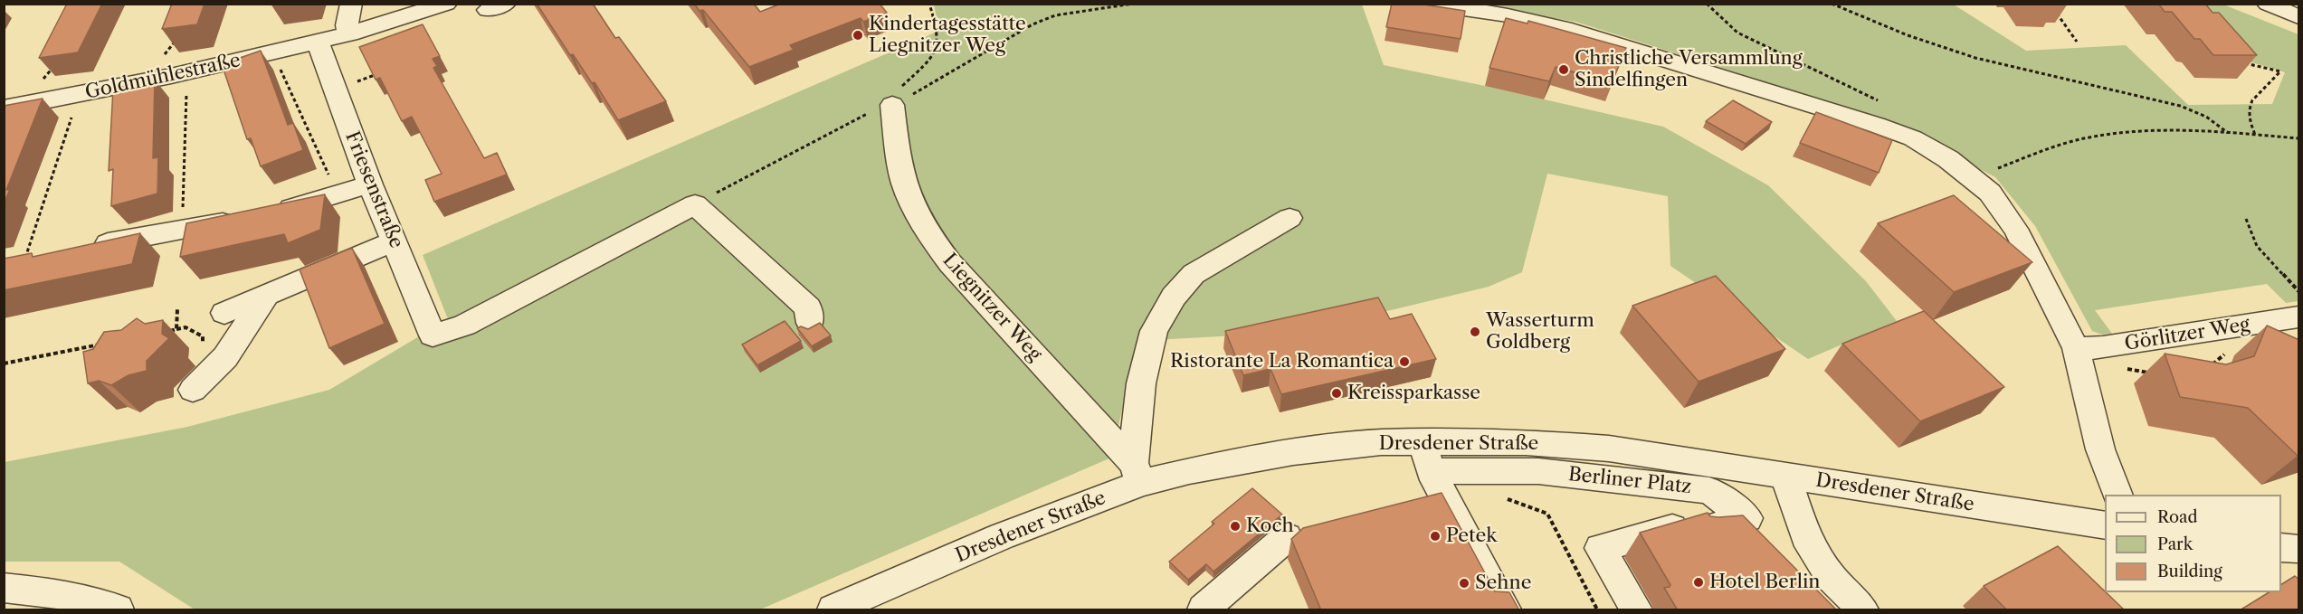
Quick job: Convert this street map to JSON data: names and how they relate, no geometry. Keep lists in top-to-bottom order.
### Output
{
  "streets": {
    "street": [
      "Goldmühlestraße",
      "Friesenstraße",
      "Liegnitzer Weg",
      "Görlitzer Weg",
      "Dresdener Straße",
      "Berliner Platz"
    ]
  },
  "crossings": [
    ["Goldmühlestraße", "Friesenstraße"],
    ["Liegnitzer Weg", "Dresdener Straße"]
  ],
  "places": [
    "Kindertagesstätte Liegnitzer Weg",
    "Christliche Versammlung Sindelfingen",
    "Wasserturm Goldberg",
    "Ristorante La Romantica",
    "Kreissparkasse",
    "Koch",
    "Petek",
    "Hotel Berlin",
    "Sehne"
  ],
  "legend": ["Road", "Park", "Building"]
}
